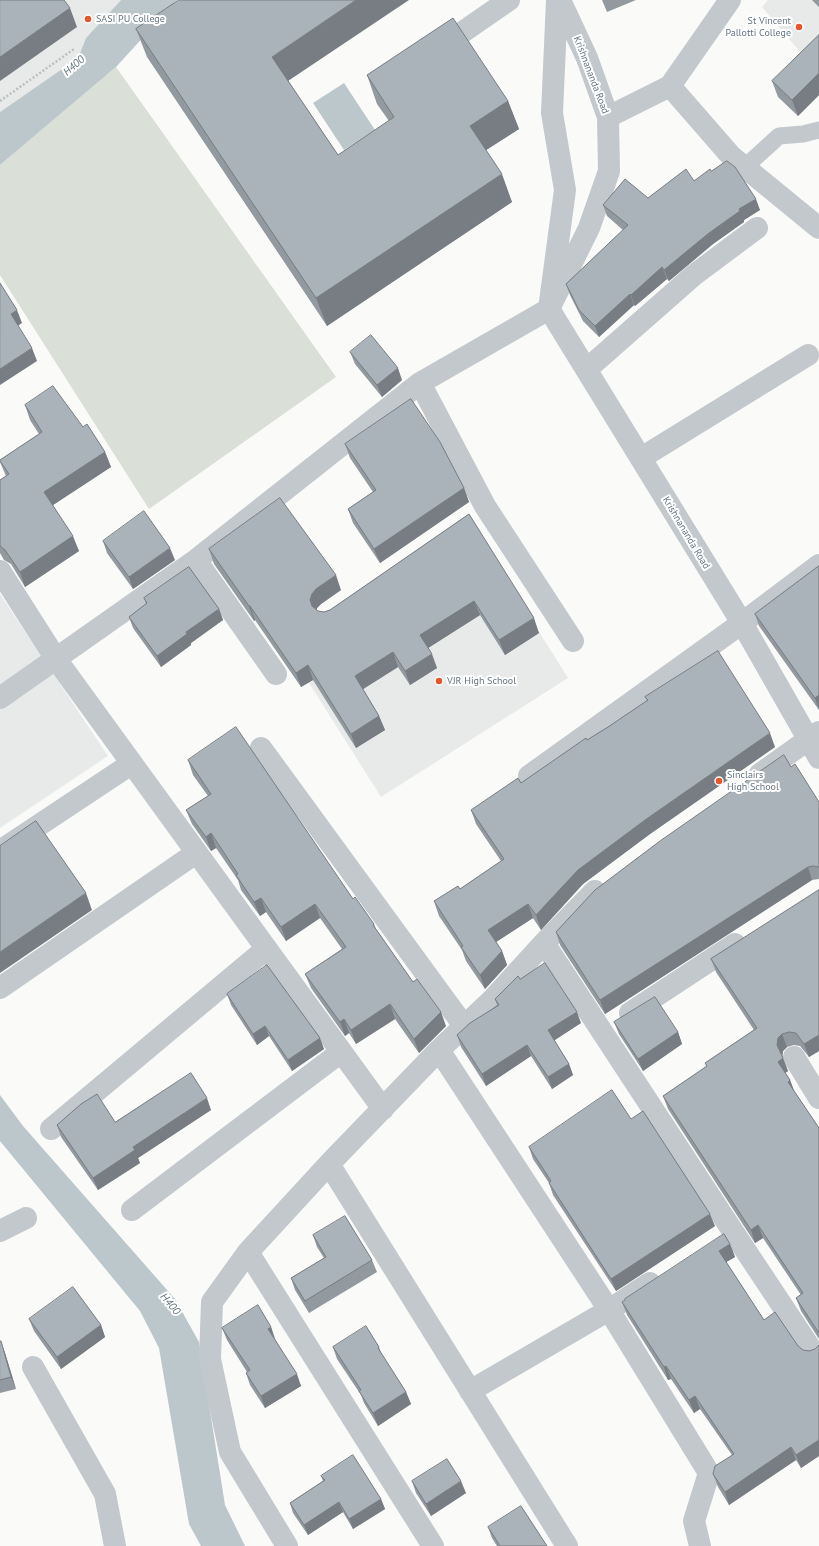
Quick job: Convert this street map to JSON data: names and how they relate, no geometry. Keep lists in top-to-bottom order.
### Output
{
  "streets": {
    "street": ["Krishnananda Road"]
  },
  "water": ["H400"],
  "places": [
    "SASI PU College",
    "St Vincent Pallotti College",
    "VJR High School",
    "Sinclairs High School"
  ]
}
